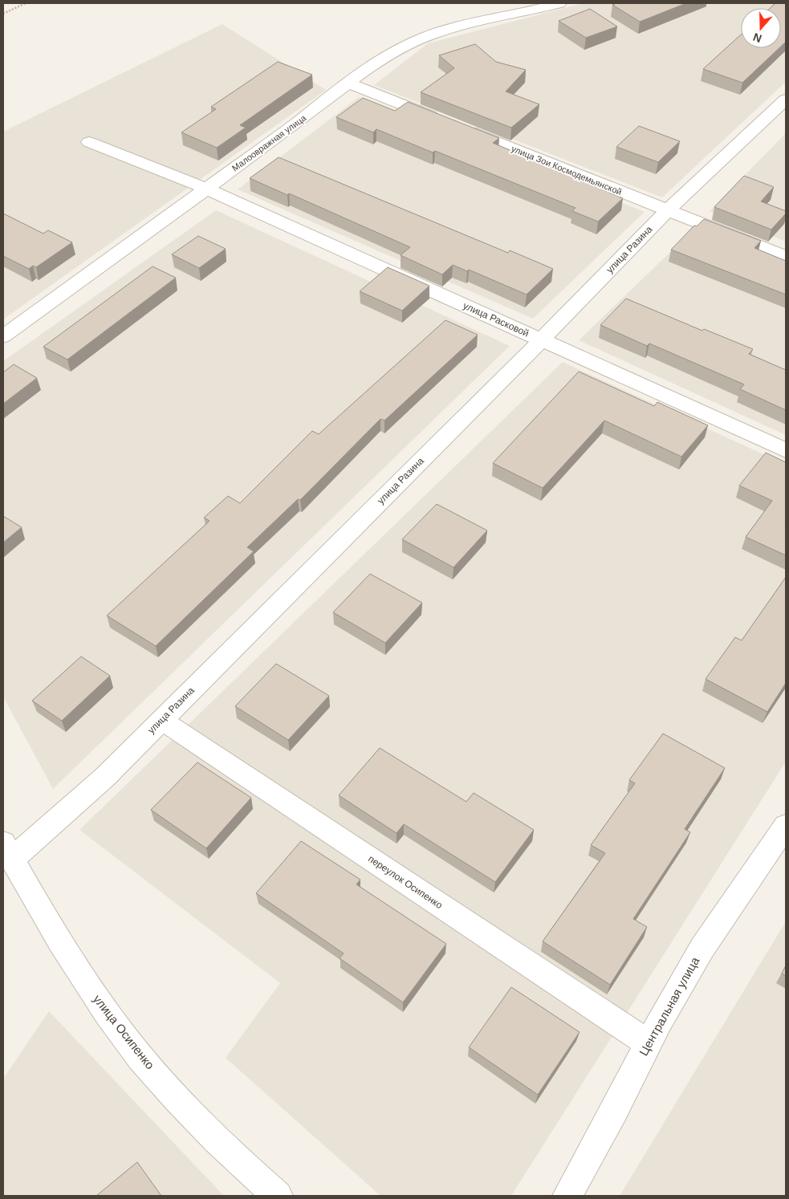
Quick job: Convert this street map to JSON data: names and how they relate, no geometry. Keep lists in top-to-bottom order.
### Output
{
  "streets": {
    "street": [
      "Малоовражная улица",
      "улица Зои Космодемьянской",
      "улица Разина",
      "улица Расковой",
      "переулок Осипенко",
      "Центральная улица",
      "улица Осипенко"
    ]
  },
  "crossings": [
    ["Малоовражная улица", "улица Зои Космодемьянской"],
    ["Малоовражная улица", "улица Расковой"],
    ["улица Зои Космодемьянской", "улица Разина"],
    ["улица Разина", "улица Расковой"],
    ["улица Разина", "переулок Осипенко"],
    ["улица Разина", "улица Осипенко"],
    ["переулок Осипенко", "Центральная улица"]
  ],
  "north": "bottom"
}
